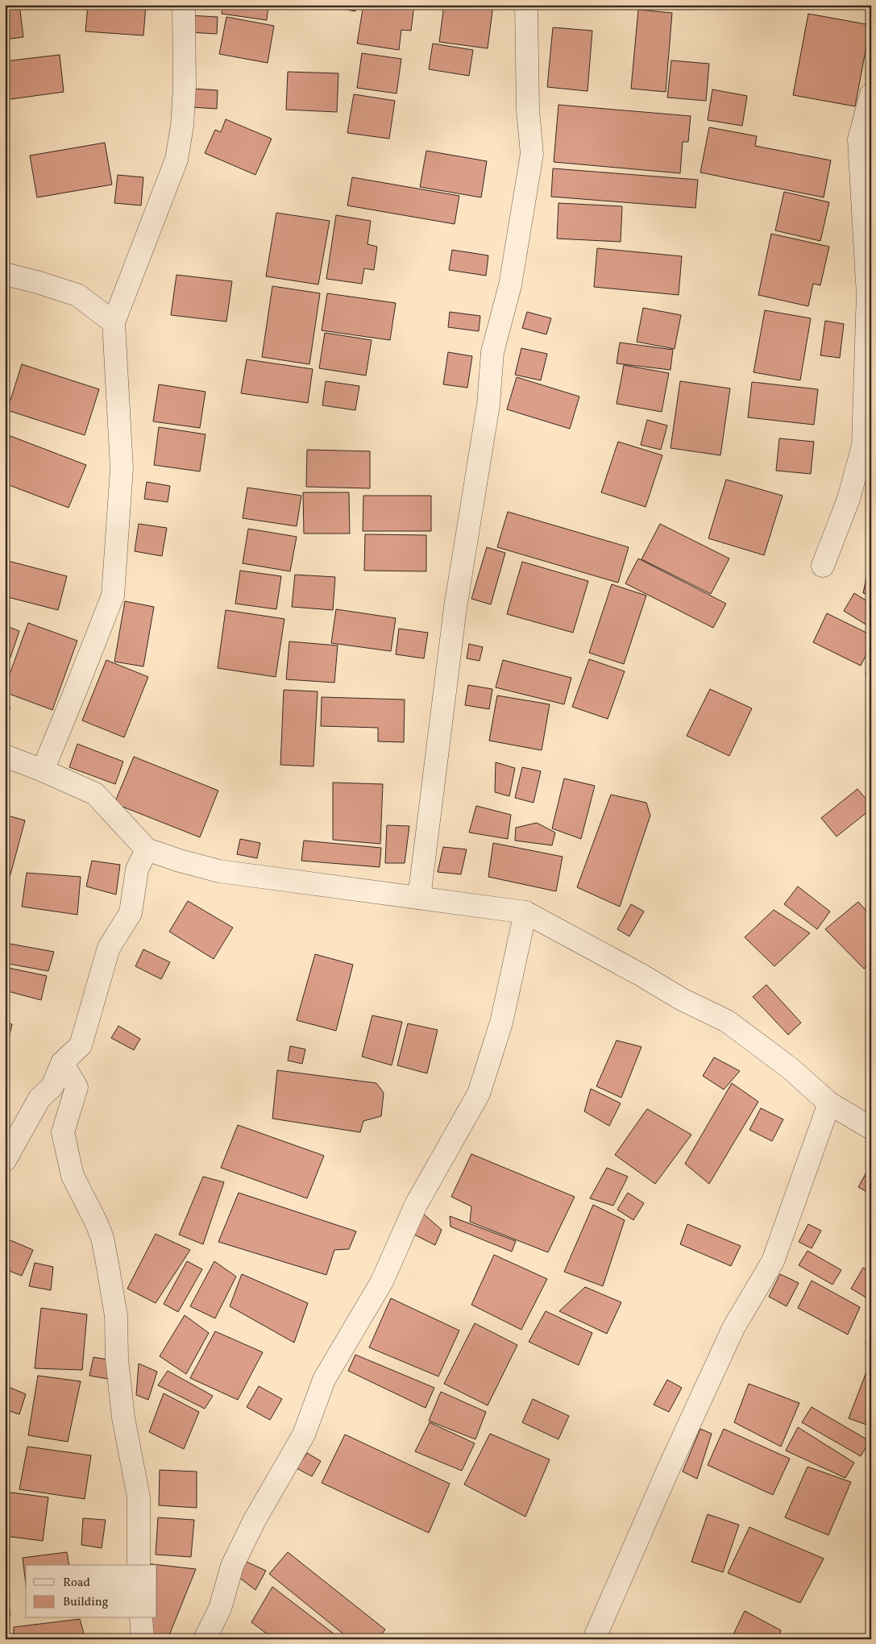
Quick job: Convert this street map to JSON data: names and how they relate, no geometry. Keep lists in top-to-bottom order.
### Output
{
  "legend": ["Road", "Building"]
}
